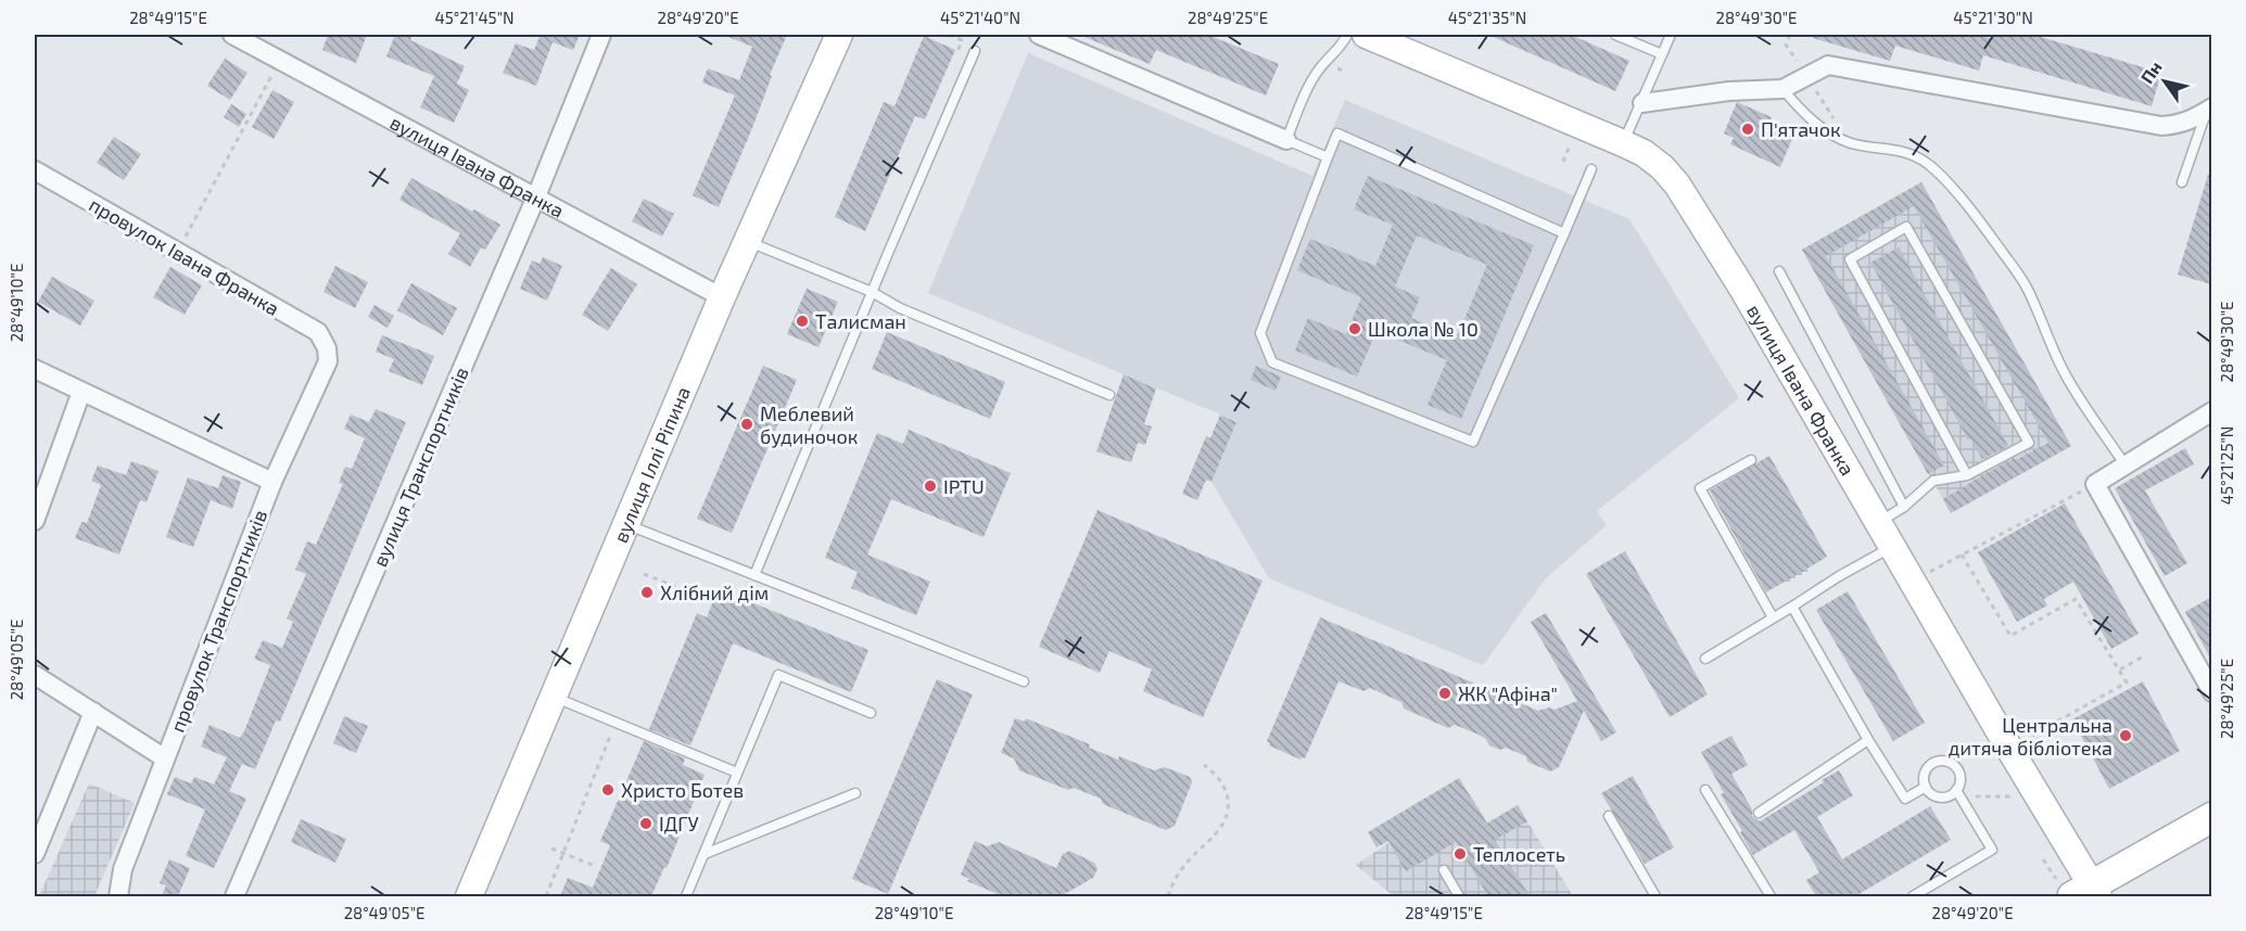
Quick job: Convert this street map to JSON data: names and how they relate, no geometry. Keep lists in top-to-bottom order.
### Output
{
  "streets": {
    "street": [
      "вулиця Івана Франка",
      "провулок Івана Франка",
      "вулиця Іллі Ріпина",
      "вулиця Транспортників",
      "провулок Транспортників"
    ]
  },
  "crossings": [
    ["вулиця Івана Франка", "вулиця Іллі Ріпина"],
    ["вулиця Івана Франка", "вулиця Транспортників"],
    ["провулок Івана Франка", "провулок Транспортників"]
  ],
  "places": [
    "П'ятачок",
    "Талисман",
    "Школа № 10",
    "Меблевий будиночок",
    "IPTU",
    "Хлібний дім",
    "ЖК \"Афіна\"",
    "Центральна дитяча бібліотека",
    "Христо Ботев",
    "ІДГУ",
    "Теплосеть"
  ],
  "north": "top left",
  "coordinates": [
    "28°49'15\"E",
    "45°21'45\"N",
    "28°49'20\"E",
    "45°21'40\"N",
    "28°49'25\"E",
    "45°21'35\"N",
    "28°49'30\"E",
    "45°21'30\"N",
    "28°49'10\"E",
    "45°21'25\"N",
    "28°49'05\"E"
  ]
}
